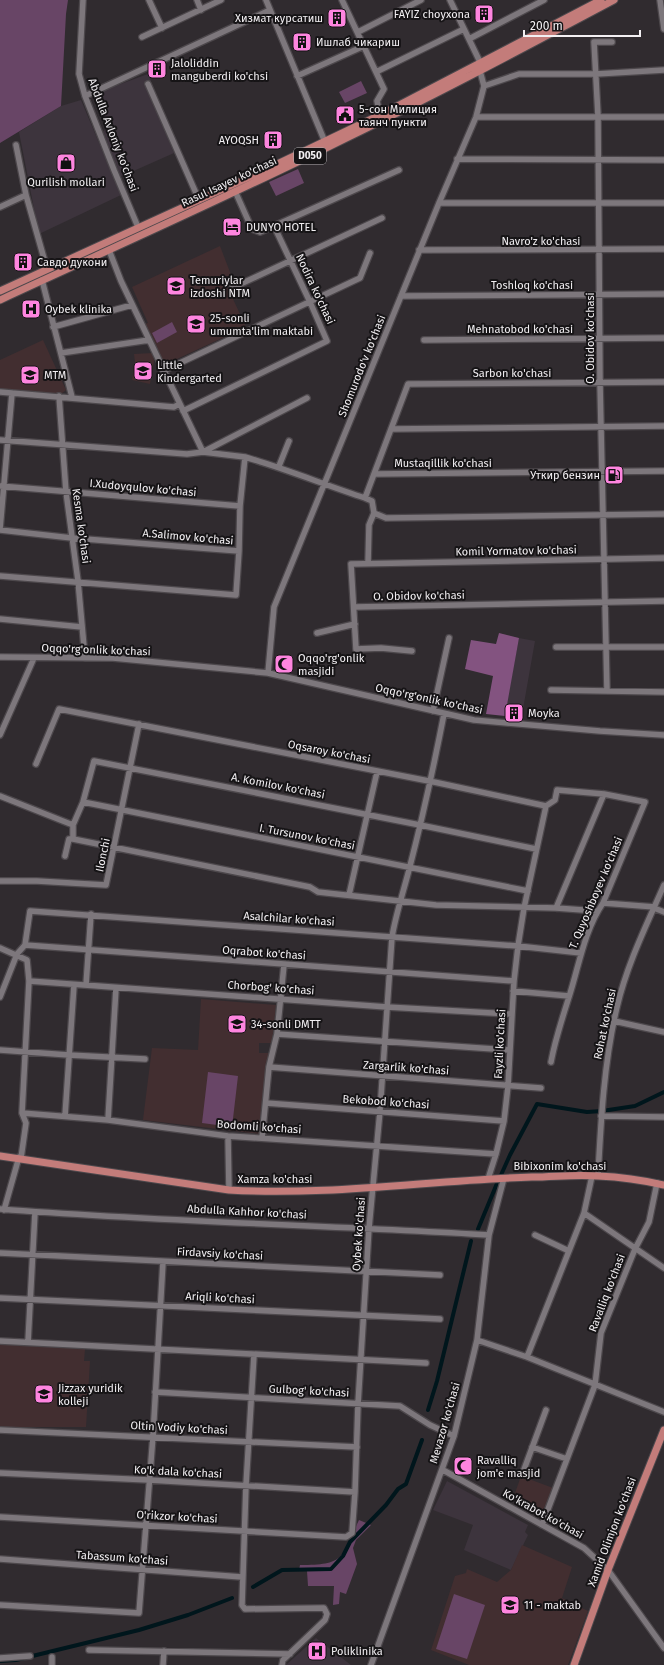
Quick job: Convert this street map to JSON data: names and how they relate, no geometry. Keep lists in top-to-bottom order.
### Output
{
  "streets": {
    "main road": [
      "D050",
      "Rasul Isayev ko'chasi",
      "Bibixonim ko'chasi",
      "Xamza ko'chasi",
      "Xamid Olimjon ko'chasi"
    ],
    "street": [
      "Abdulla Avloniy ko'chasi",
      "Navro'z ko'chasi",
      "Toshloq ko'chasi",
      "Nodira ko'chasi",
      "Mehnatobod ko'chasi",
      "O. Obidov ko'chasi",
      "Shomurodo'v ko'chasi",
      "Sarbon ko'chasi",
      "Mustaqillik ko'chasi",
      "I.Xudoyqulov ko'chasi",
      "Kesma ko'chasi",
      "A.Salimov ko'chasi",
      "Komil Yormatov ko'chasi",
      "Oqqo'rg'onlik ko'chasi",
      "Oqsaroy ko'chasi",
      "A. Komilov ko'chasi",
      "I. Tursunov ko'chasi",
      "Ilonchi",
      "T. Quyoshboyev ko'chasi",
      "Asalchilar ko'chasi",
      "Oqrabot ko'chasi",
      "Chorbog' ko'chasi",
      "Rohat ko'chasi",
      "Fayzli ko'chasi",
      "Zargarlik ko'chasi",
      "Bekobod ko'chasi",
      "Bodomli ko'chasi",
      "Abdulla Kahhor ko'chasi",
      "Oybek ko'chasi",
      "Firdavsiy ko'chasi",
      "Ravalliq ko'chasi",
      "Ariqli ko'chasi",
      "Gulbog' ko'chasi",
      "Mevazor ko'chasi",
      "Oltin Vodiy ko'chasi",
      "Ko'k dala ko'chasi",
      "Ko'krabot ko'chasi",
      "O'rikzor ko'chasi",
      "Tabassum ko'chasi"
    ]
  },
  "crossings": [
    ["Abdulla Avloniy ko'chasi", "Rasul Isayev ko'chasi"],
    ["Rasul Isayev ko'chasi", "Shomurodo'v ko'chasi"],
    ["Navro'z ko'chasi", "O. Obidov ko'chasi"],
    ["Navro'z ko'chasi", "Shomurodo'v ko'chasi"],
    ["Toshloq ko'chasi", "O. Obidov ko'chasi"],
    ["Toshloq ko'chasi", "Shomurodo'v ko'chasi"],
    ["Mehnatobod ko'chasi", "O. Obidov ko'chasi"],
    ["O. Obidov ko'chasi", "Sarbon ko'chasi"],
    ["O. Obidov ko'chasi", "Mustaqillik ko'chasi"],
    ["O. Obidov ko'chasi", "Komil Yormatov ko'chasi"],
    ["Shomurodo'v ko'chasi", "Oqqo'rg'onlik ko'chasi"],
    ["Sarbon ko'chasi", "Mustaqillik ko'chasi"],
    ["I.Xudoyqulov ko'chasi", "Kesma ko'chasi"],
    ["I.Xudoyqulov ko'chasi", "A.Salimov ko'chasi"],
    ["Kesma ko'chasi", "A.Salimov ko'chasi"],
    ["Kesma ko'chasi", "Oqqo'rg'onlik ko'chasi"],
    ["Oqqo'rg'onlik ko'chasi", "Oybek ko'chasi"],
    ["Oqsaroy ko'chasi", "Ilonchi"],
    ["Oqsaroy ko'chasi", "Fayzli ko'chasi"],
    ["Oqsaroy ko'chasi", "Oybek ko'chasi"],
    ["A. Komilov ko'chasi", "I. Tursunov ko'chasi"],
    ["A. Komilov ko'chasi", "Ilonchi"],
    ["A. Komilov ko'chasi", "Fayzli ko'chasi"],
    ["A. Komilov ko'chasi", "Oybek ko'chasi"],
    ["I. Tursunov ko'chasi", "Ilonchi"],
    ["I. Tursunov ko'chasi", "Fayzli ko'chasi"],
    ["I. Tursunov ko'chasi", "Oybek ko'chasi"],
    ["T. Quyoshboyev ko'chasi", "Asalchilar ko'chasi"],
    ["Asalchilar ko'chasi", "Oqrabot ko'chasi"],
    ["Asalchilar ko'chasi", "Fayzli ko'chasi"],
    ["Asalchilar ko'chasi", "Oybek ko'chasi"],
    ["Oqrabot ko'chasi", "Fayzli ko'chasi"],
    ["Oqrabot ko'chasi", "Oybek ko'chasi"],
    ["Chorbog' ko'chasi", "Fayzli ko'chasi"],
    ["Chorbog' ko'chasi", "Oybek ko'chasi"],
    ["Rohat ko'chasi", "Bibixonim ko'chasi"],
    ["Fayzli ko'chasi", "Zargarlik ko'chasi"],
    ["Fayzli ko'chasi", "Bekobod ko'chasi"],
    ["Fayzli ko'chasi", "Bodomli ko'chasi"],
    ["Fayzli ko'chasi", "Xamza ko'chasi"],
    ["Zargarlik ko'chasi", "Oybek ko'chasi"],
    ["Bekobod ko'chasi", "Oybek ko'chasi"],
    ["Bodomli ko'chasi", "Oybek ko'chasi"],
    ["Bibixonim ko'chasi", "Xamza ko'chasi"],
    ["Bibixonim ko'chasi", "Ravalliq ko'chasi"],
    ["Bibixonim ko'chasi", "Mevazor ko'chasi"],
    ["Xamza ko'chasi", "Oybek ko'chasi"],
    ["Xamza ko'chasi", "Mevazor ko'chasi"],
    ["Abdulla Kahhor ko'chasi", "Oybek ko'chasi"],
    ["Abdulla Kahhor ko'chasi", "Mevazor ko'chasi"],
    ["Oybek ko'chasi", "Firdavsiy ko'chasi"],
    ["Oybek ko'chasi", "Ariqli ko'chasi"],
    ["Oybek ko'chasi", "Gulbog' ko'chasi"],
    ["Oybek ko'chasi", "Oltin Vodiy ko'chasi"],
    ["Oybek ko'chasi", "Ko'k dala ko'chasi"],
    ["Oybek ko'chasi", "O'rikzor ko'chasi"],
    ["Ravalliq ko'chasi", "Ko'krabot ko'chasi"],
    ["Gulbog' ko'chasi", "Mevazor ko'chasi"],
    ["Mevazor ko'chasi", "Ko'krabot ko'chasi"],
    ["Ko'krabot ko'chasi", "Xamid Olimjon ko'chasi"]
  ],
  "places": {
    "building": [
      "FAYIZ choyxona",
      "Хизмат курсатиш",
      "Ишлаб чикариш",
      "Jaloliddin manguberdi ko'chsi",
      "AYOQSH",
      "Савдо дукони",
      "Moyka"
    ],
    "public building": ["5-сон Милиция таянч пункти"],
    "shop": ["Qurilish mollari"],
    "hotel": ["DUNYO HOTEL"],
    "school or university": [
      "Temuriylar izdoshi NTM",
      "25-sonli umumta'lim maktabi",
      "Little Kindergarted",
      "MTM",
      "34-sonli DMTT",
      "Jizzax yuridik kolleji",
      "11 - maktab"
    ],
    "hospital": ["Oybek klinika", "Poliklinika"],
    "fuel station": ["Уткир бензин"],
    "mosque": ["Oqqo'rg'onlik masjidi", "Ravalliq jom'e masjid"]
  },
  "scale_bar": "200 m"
}
